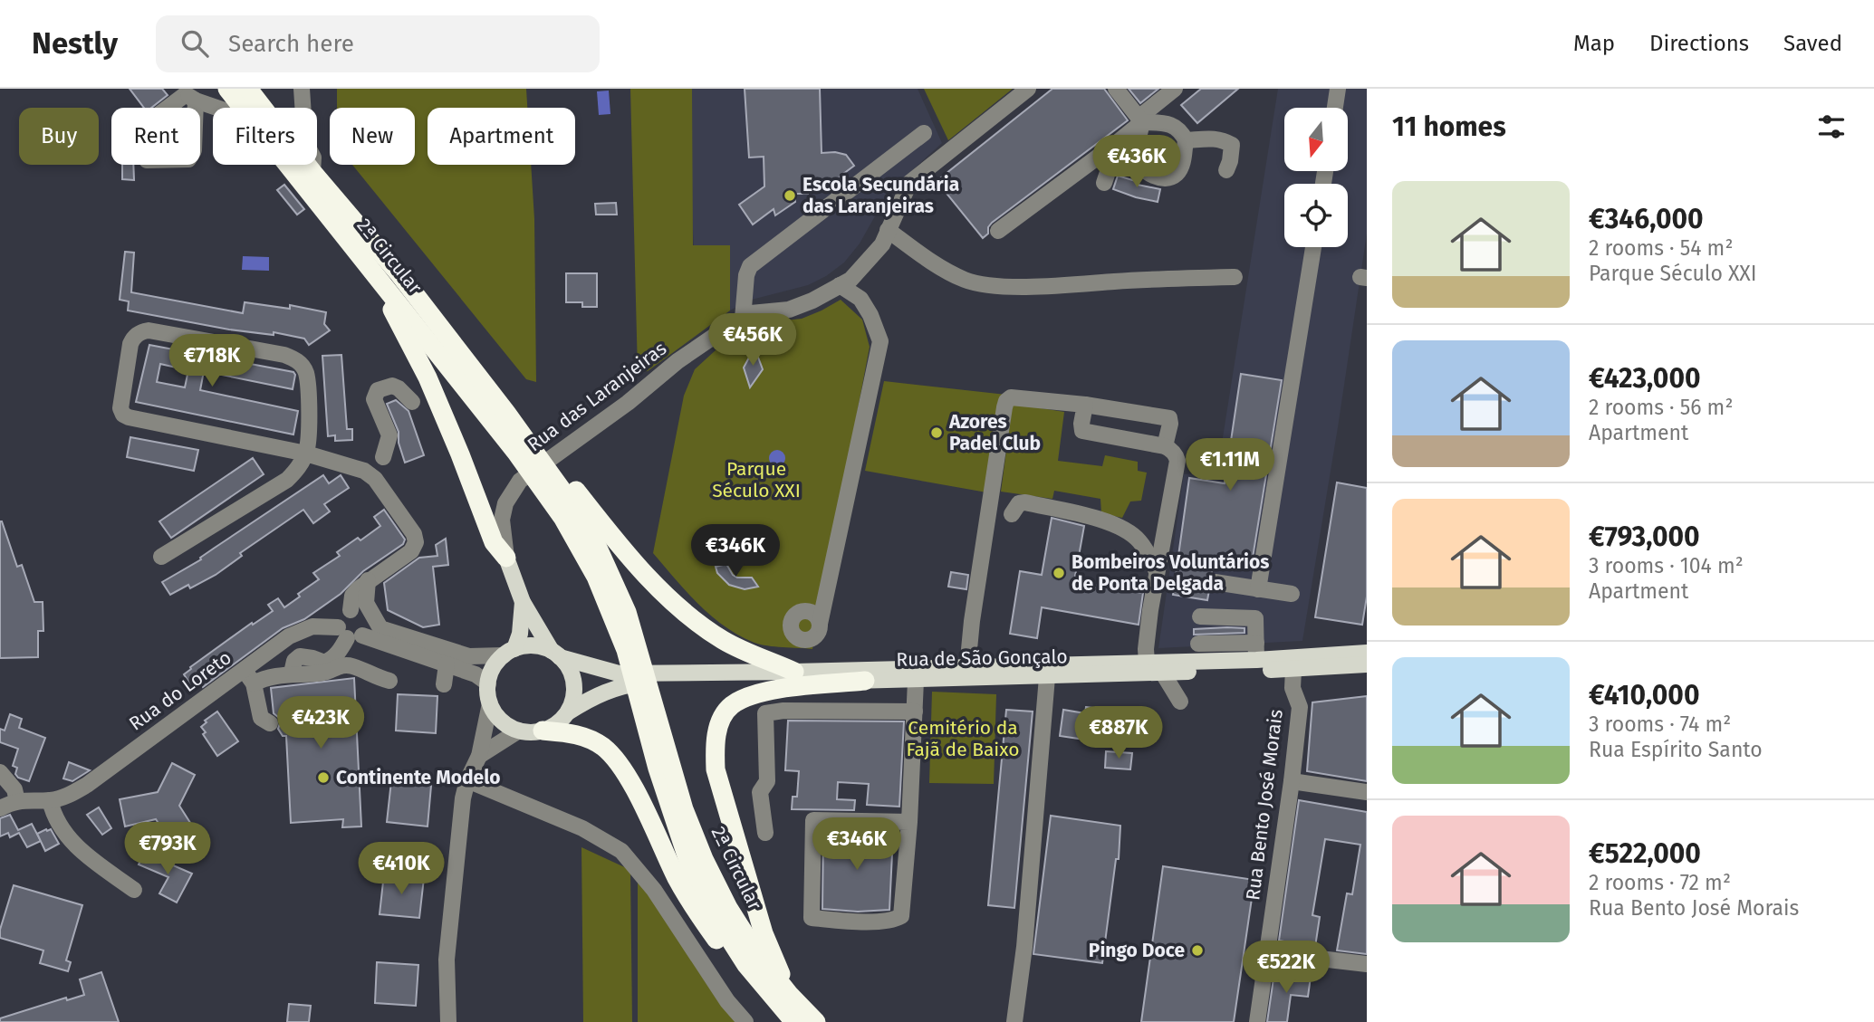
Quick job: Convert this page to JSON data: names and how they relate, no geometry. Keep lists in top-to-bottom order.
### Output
{
  "streets": {
    "highway": ["2ª Circular"],
    "main road": ["Rua das Laranjeiras", "Rua de São Gonçalo"],
    "street": ["Rua do Loreto", "Rua Bento José Morais"]
  },
  "crossings": [
    ["Rua das Laranjeiras", "Rua de São Gonçalo"],
    ["Rua de São Gonçalo", "Rua Bento José Morais"]
  ],
  "parks": ["Parque Século XXI", "Cemitério da Fajã de Baixo"],
  "places": [
    "Escola Secundária das Laranjeiras",
    "Azores Padel Club",
    "Bombeiros Voluntários de Ponta Delgada",
    "Continente Modelo",
    "Pingo Doce"
  ],
  "north": "bottom",
  "page": {
    "header": "Nestly",
    "search": "Search here",
    "nav": ["Map", "Directions", "Saved"],
    "heading": "11 homes",
    "chip": [
      "Buy",
      "Rent",
      "Filters",
      "New",
      "Apartment"
    ],
    "price": [
      "€436K",
      "€456K",
      "€718K",
      "€1.11M",
      "€346K",
      "€423K",
      "€887K",
      "€346K",
      "€793K",
      "€410K",
      "€522K"
    ],
    "list": [
      {
        "name": "€346,000",
        "note": "2 rooms · 54 m² · Parque Século XXI"
      },
      {
        "name": "€423,000",
        "note": "2 rooms · 56 m² · Apartment"
      },
      {
        "name": "€793,000",
        "note": "3 rooms · 104 m² · Apartment"
      },
      {
        "name": "€410,000",
        "note": "3 rooms · 74 m² · Rua Espírito Santo"
      },
      {
        "name": "€522,000",
        "note": "2 rooms · 72 m² · Rua Bento José Morais"
      }
    ]
  }
}
